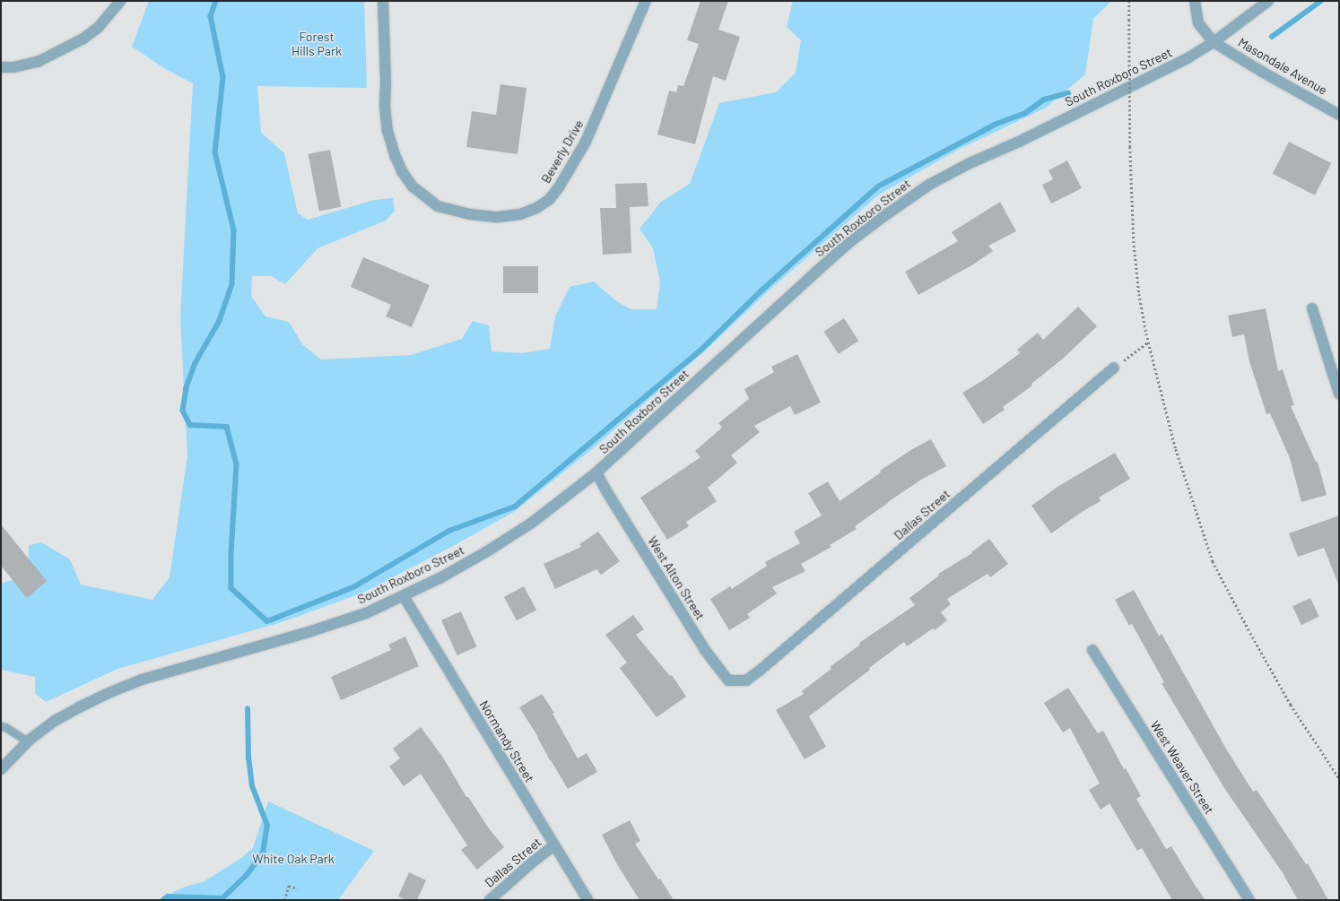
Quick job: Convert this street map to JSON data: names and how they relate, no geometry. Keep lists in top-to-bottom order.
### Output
{
  "streets": {
    "street": [
      "Masondale Avenue",
      "South Roxboro Street",
      "Beverly Drive",
      "Dallas Street",
      "West Alton Street",
      "Normandy Street",
      "West Weaver Street"
    ]
  },
  "crossings": [
    ["Masondale Avenue", "South Roxboro Street"],
    ["South Roxboro Street", "West Alton Street"],
    ["South Roxboro Street", "Normandy Street"],
    ["Dallas Street", "West Alton Street"],
    ["Dallas Street", "Normandy Street"]
  ],
  "parks": ["Forest Hills Park", "White Oak Park"]
}
